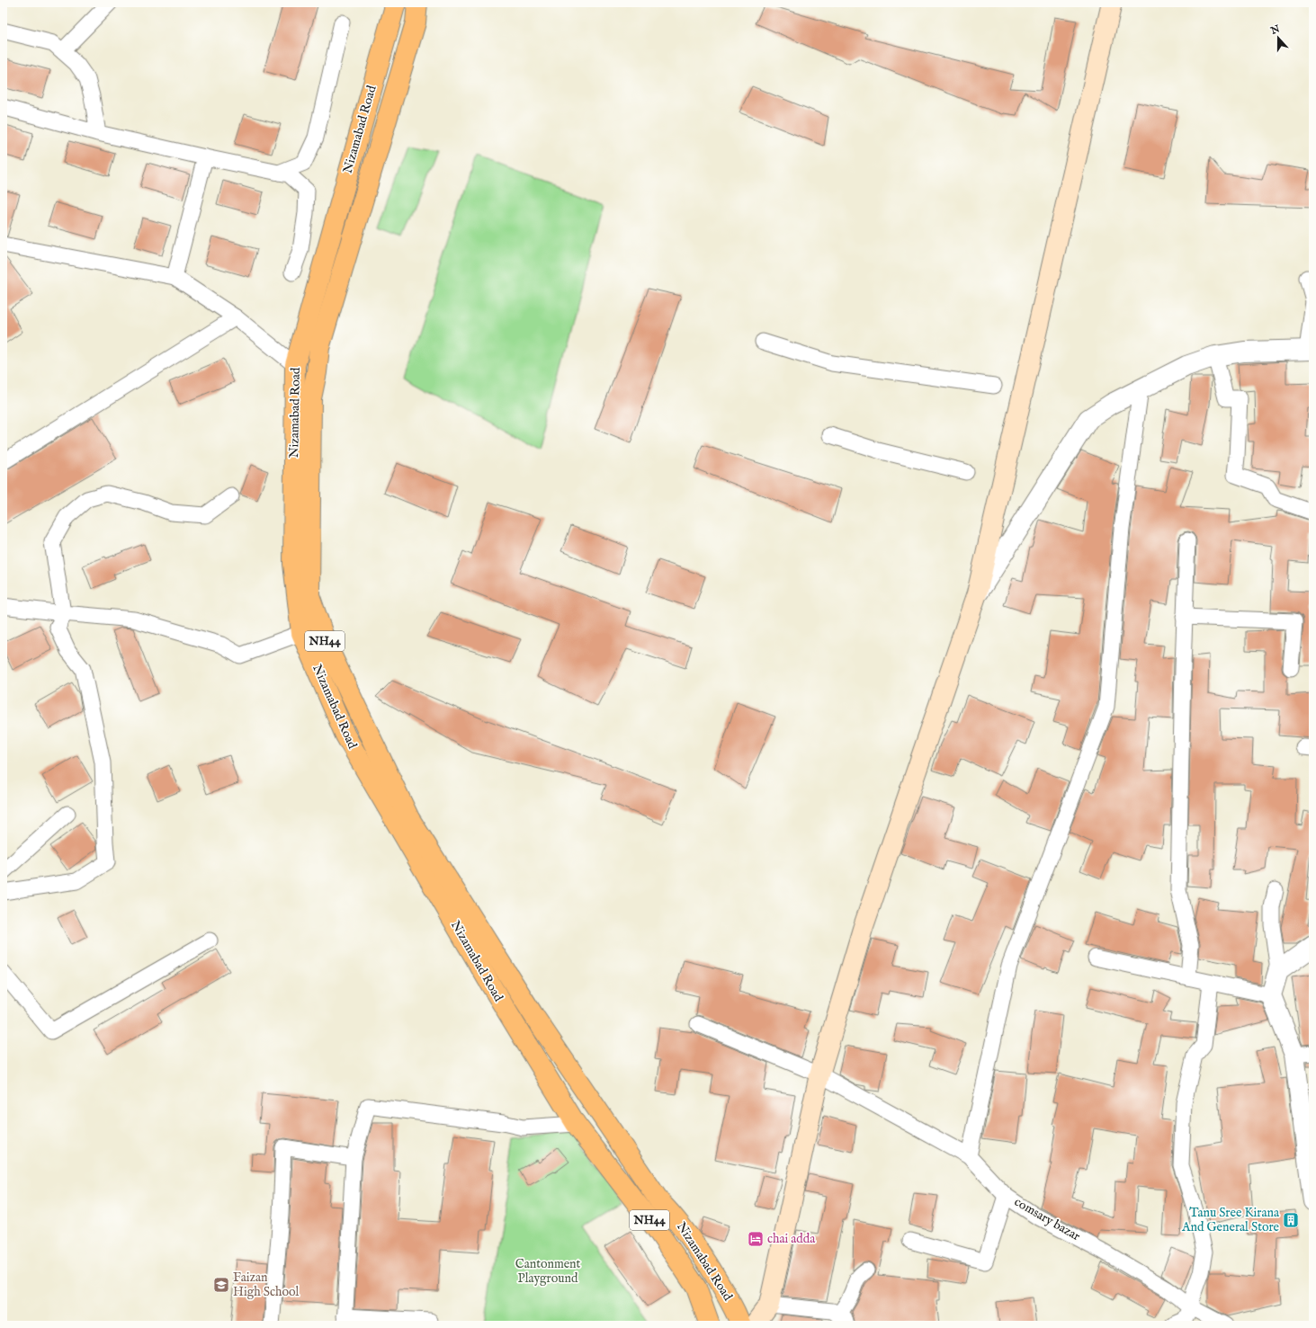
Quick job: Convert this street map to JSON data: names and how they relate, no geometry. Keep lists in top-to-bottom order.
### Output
{
  "streets": {
    "highway": ["Nizamabad Road", "NH44"],
    "street": ["comsary bazar"]
  },
  "parks": ["Cantonment Playground"],
  "places": {
    "building": ["Tanu Sree Kirana And General Store"],
    "hotel": ["chai adda"],
    "school or university": ["Faizan High School"]
  },
  "north": "top"
}
